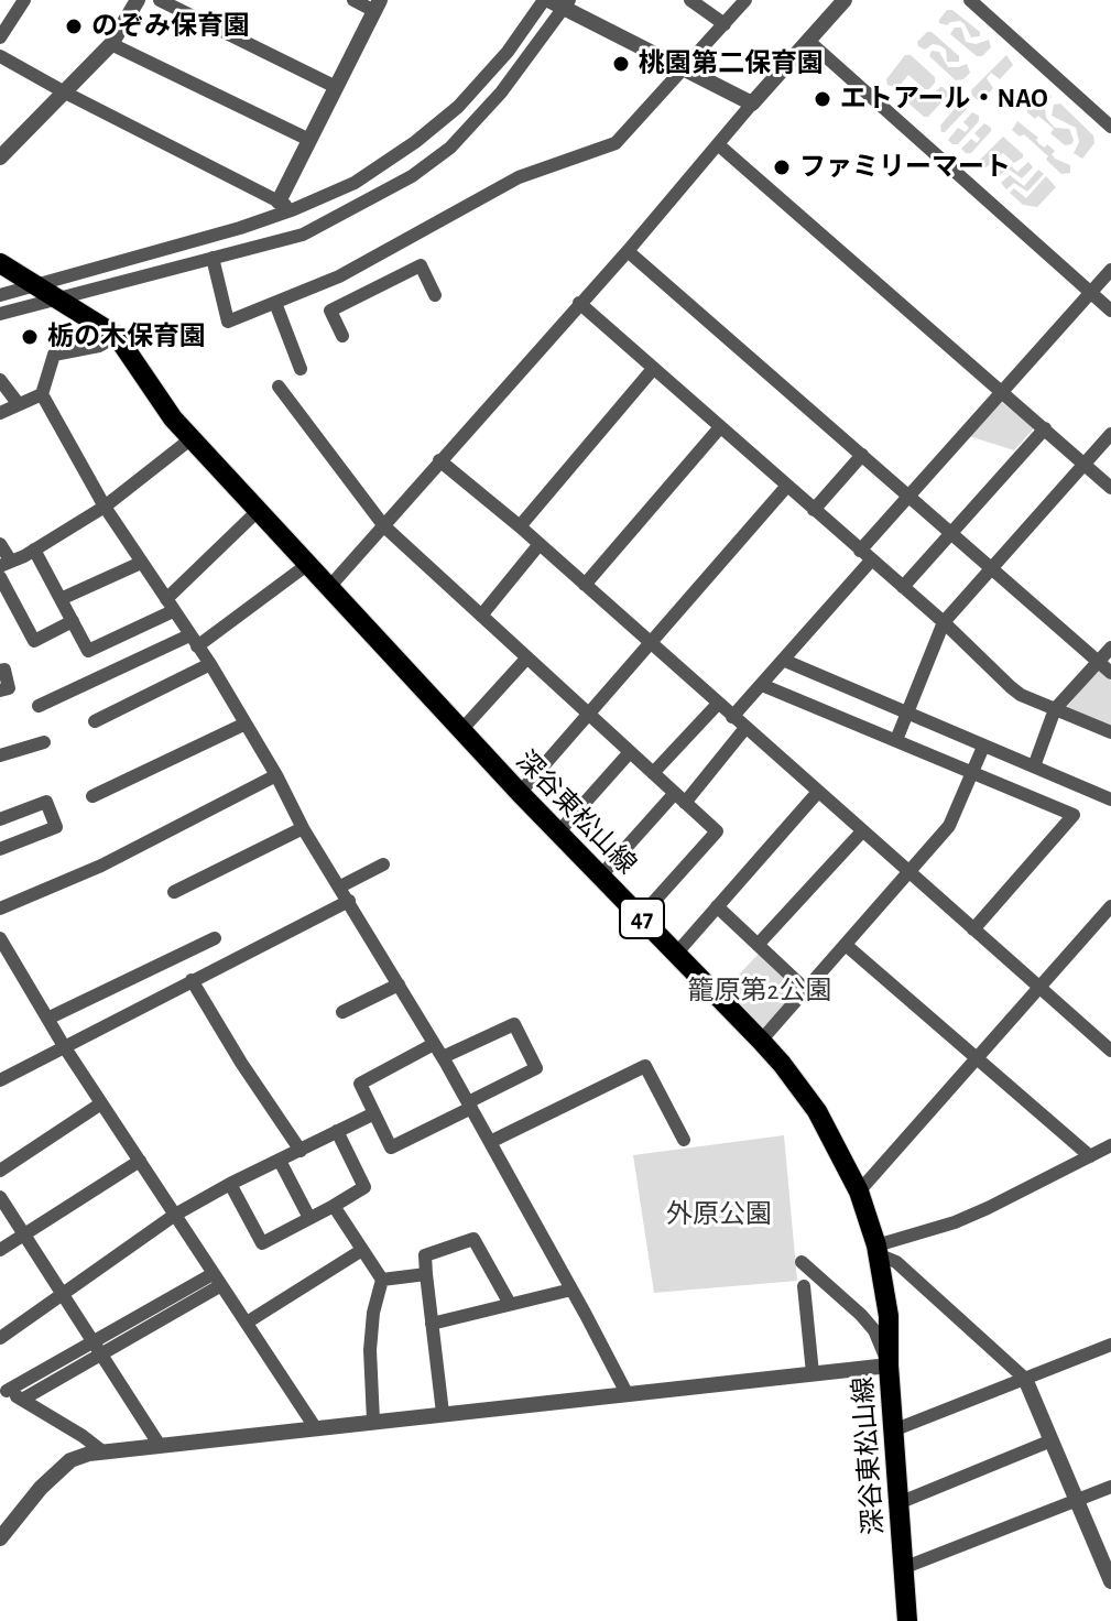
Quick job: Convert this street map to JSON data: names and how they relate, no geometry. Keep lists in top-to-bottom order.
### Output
{
  "streets": {
    "main road": ["深谷東松山線", "47"]
  },
  "parks": ["籠原第2公園", "外原公園"],
  "places": [
    "のぞみ保育園",
    "桃園第二保育園",
    "エトアール・NAO",
    "ファミリーマート",
    "栃の木保育園"
  ]
}
